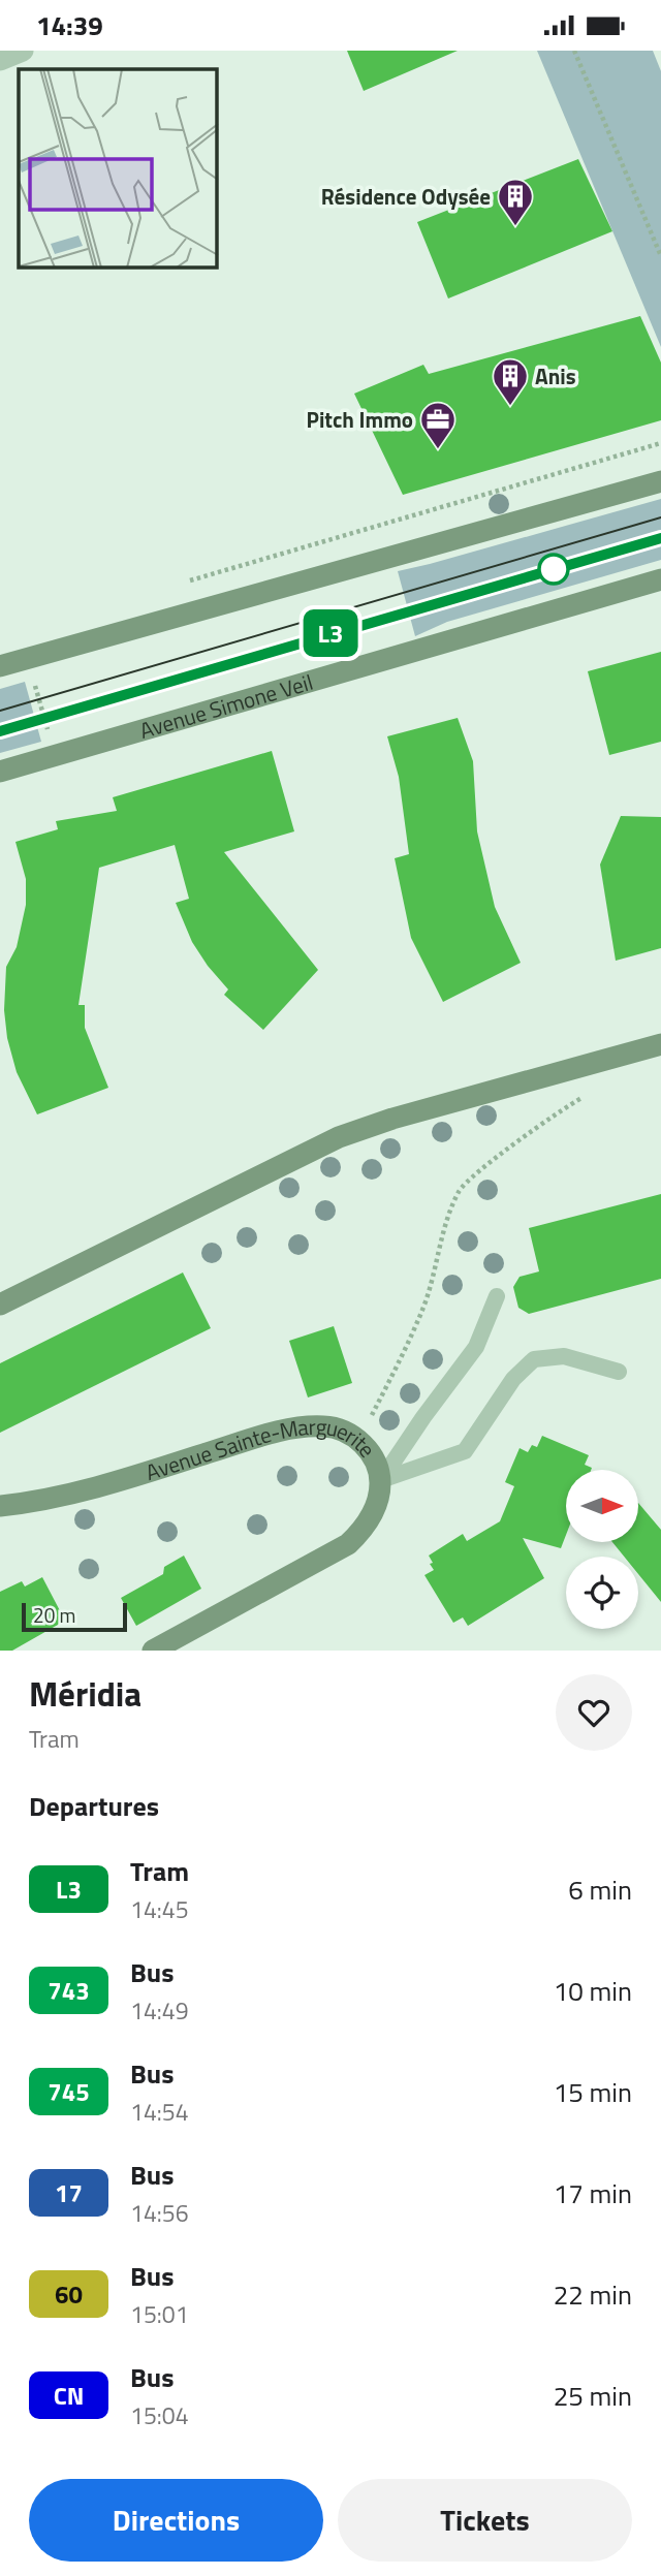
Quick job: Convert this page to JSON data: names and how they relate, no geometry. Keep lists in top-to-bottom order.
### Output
{
  "streets": {
    "street": ["Avenue Simone Veil", "Avenue Sainte-Marguerite"]
  },
  "places": {
    "building": ["Résidence Odysée", "Anis"],
    "office": ["Pitch Immo"]
  },
  "lines": ["tram line L3"],
  "scale_bar": "20 m",
  "north": "right",
  "page": {
    "status": "14:39",
    "on_map": "L3",
    "scale": "20 m",
    "heading": [
      ["Méridia", "Tram"],
      "Departures"
    ],
    "list": [
      {
        "mark": "L3",
        "name": "Tram",
        "note": "14:45",
        "value": "6 min"
      },
      {
        "mark": "743",
        "name": "Bus",
        "note": "14:49",
        "value": "10 min"
      },
      {
        "mark": "745",
        "name": "Bus",
        "note": "14:54",
        "value": "15 min"
      },
      {
        "mark": "17",
        "name": "Bus",
        "note": "14:56",
        "value": "17 min"
      },
      {
        "mark": "60",
        "name": "Bus",
        "note": "15:01",
        "value": "22 min"
      },
      {
        "mark": "CN",
        "name": "Bus",
        "note": "15:04",
        "value": "25 min"
      }
    ],
    "buttons": ["Directions", "Tickets"]
  }
}
